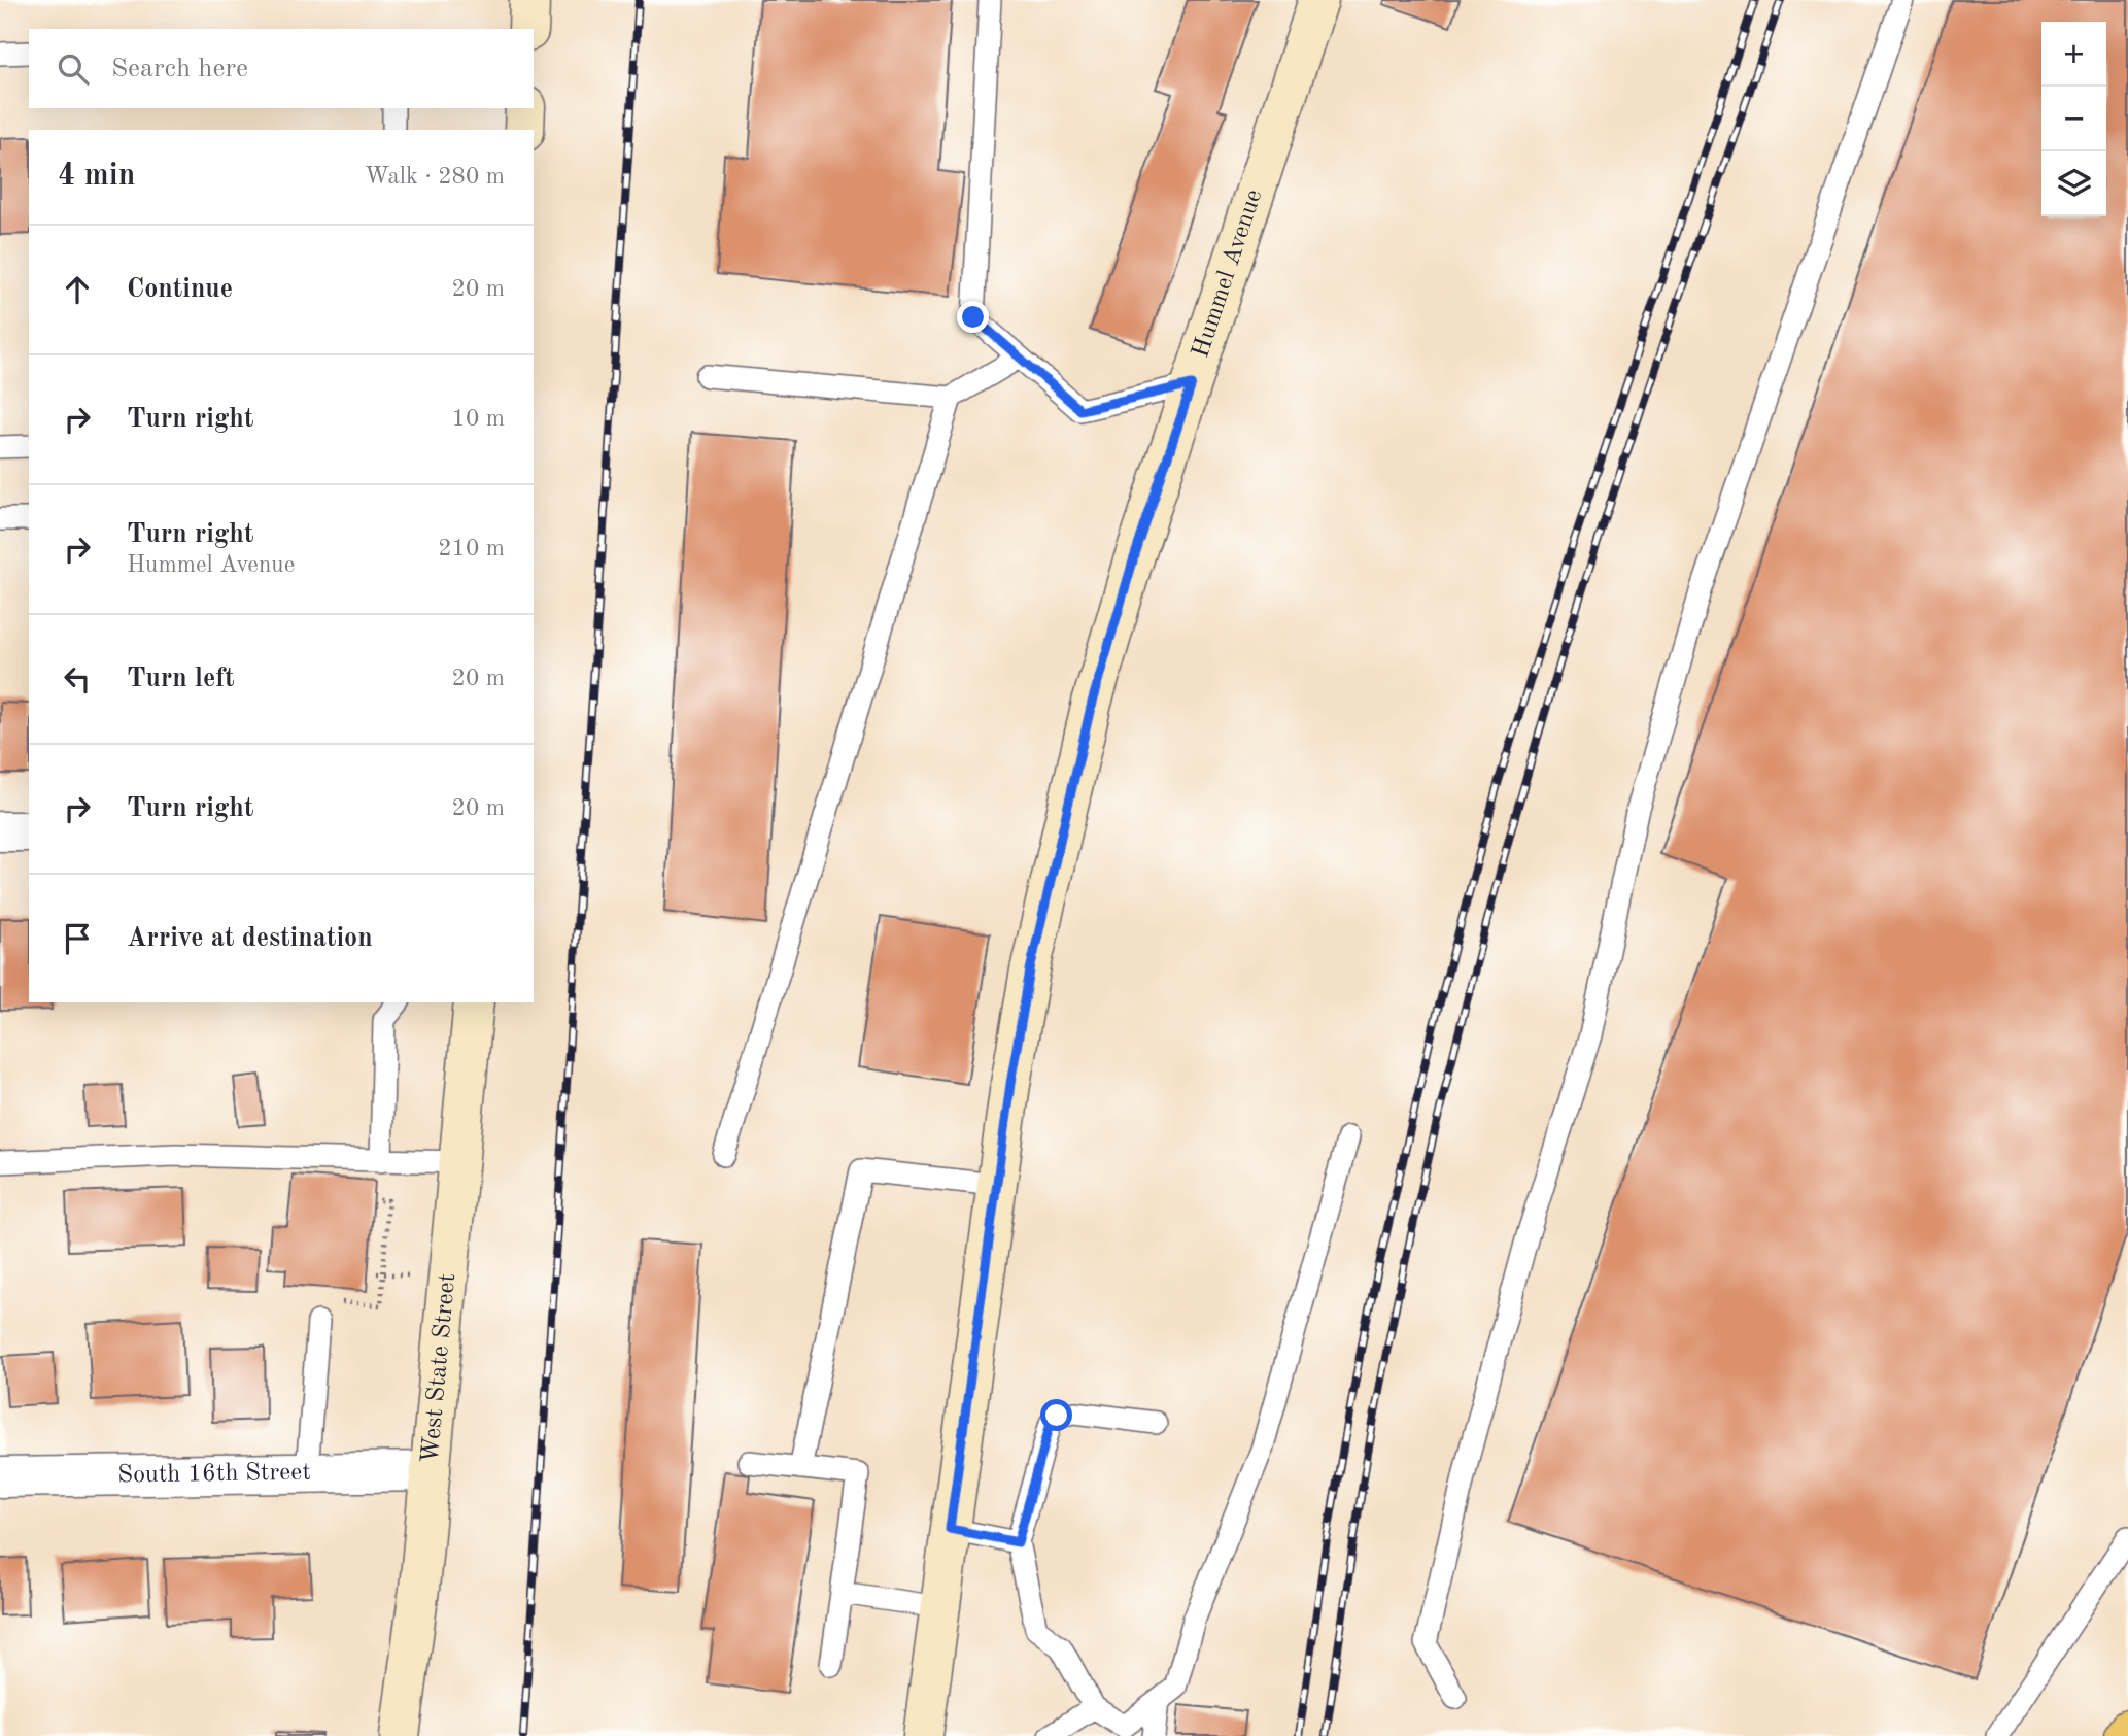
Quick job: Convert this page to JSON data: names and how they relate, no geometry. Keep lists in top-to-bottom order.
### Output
{
  "streets": {
    "main road": ["Hummel Avenue", "West State Street"],
    "street": ["South 16th Street"]
  },
  "crossings": [
    ["West State Street", "South 16th Street"]
  ],
  "page": {
    "map_buttons": ["+", "−"],
    "search": "Search here",
    "heading": ["4 min", "Walk · 280 m"],
    "list": [
      ["Continue", "20 m"],
      ["Turn right", "10 m"],
      ["Turn right", "Hummel Avenue", "210 m"],
      ["Turn left", "20 m"],
      ["Turn right", "20 m"],
      "Arrive at destination"
    ]
  }
}
